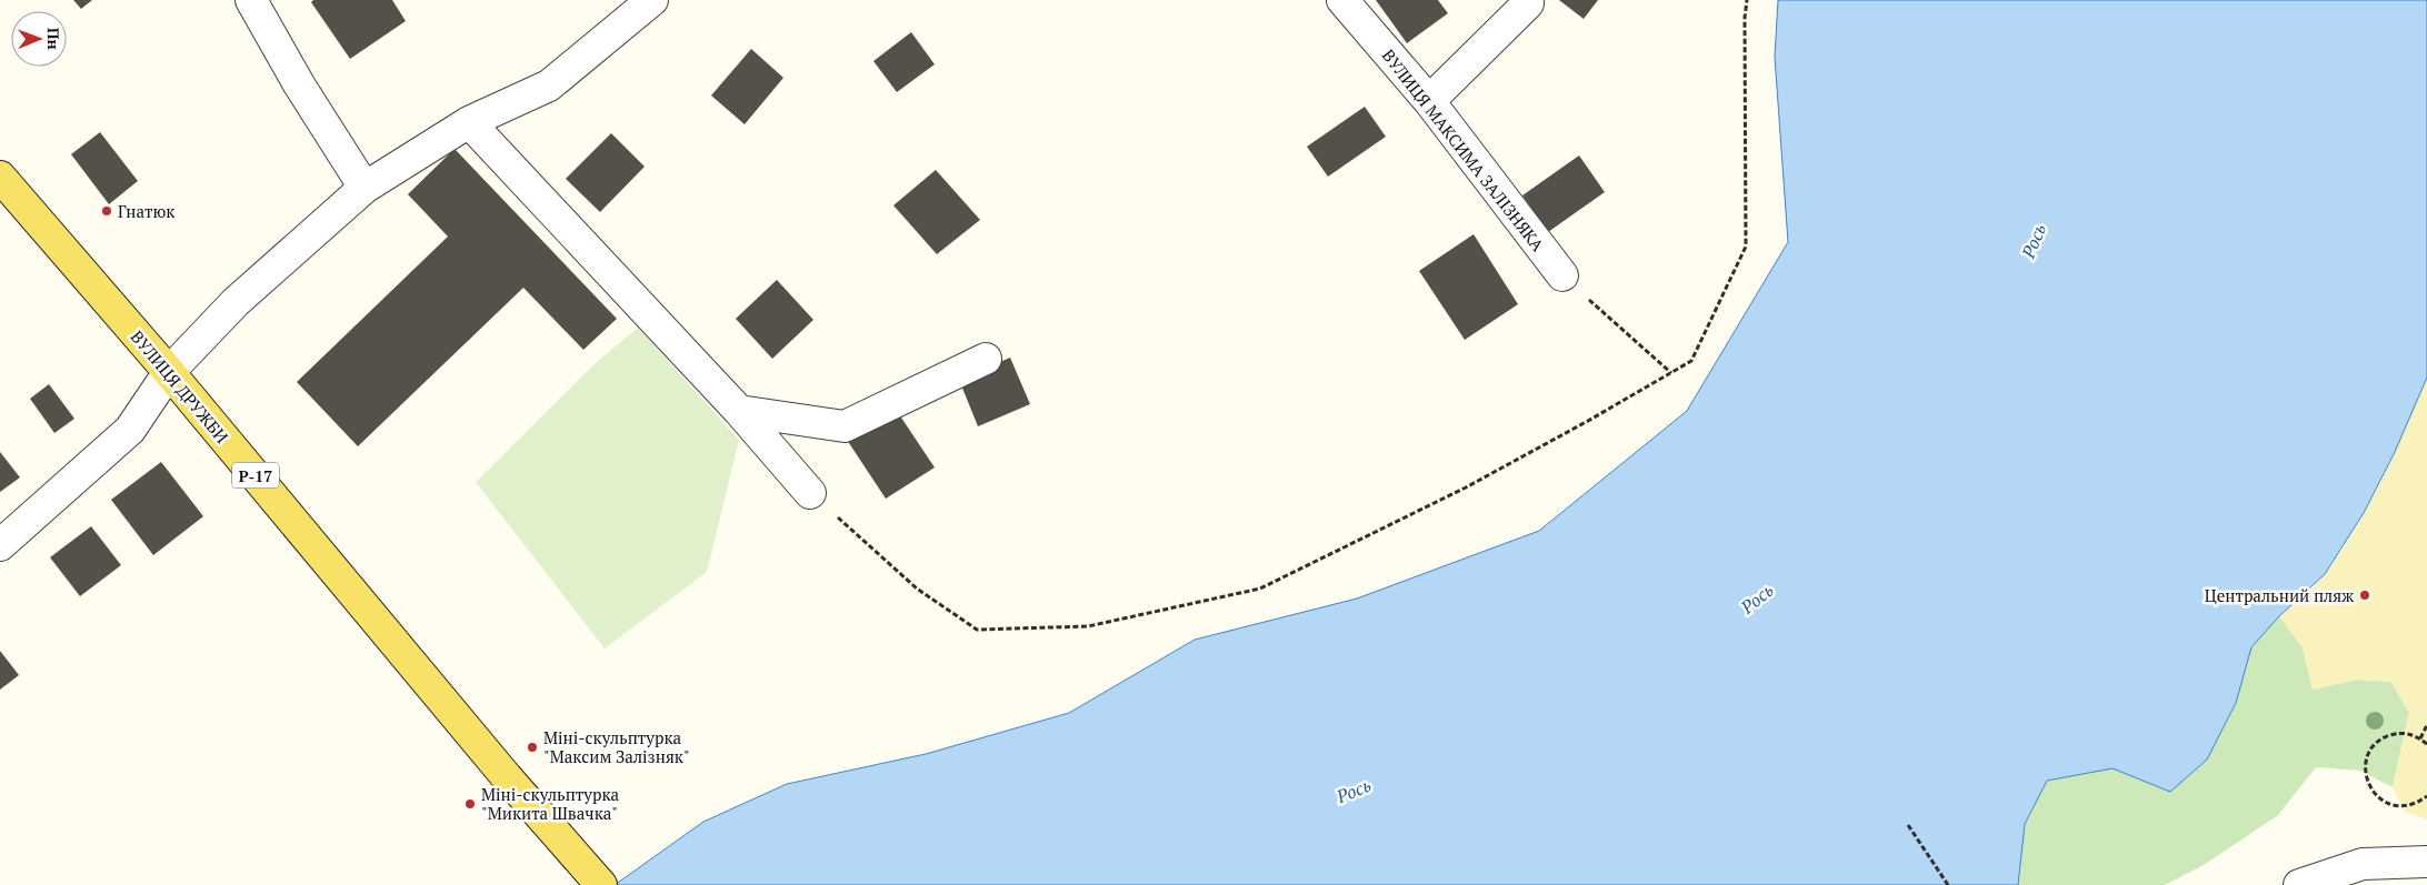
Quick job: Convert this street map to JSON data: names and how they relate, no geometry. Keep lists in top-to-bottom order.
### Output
{
  "streets": {
    "main road": ["ВУЛИЦЯ ДРУЖБИ", "Р-17"],
    "street": ["ВУЛИЦЯ МАКСИМА ЗАЛІЗНЯКА"]
  },
  "water": ["Рось"],
  "places": [
    "Гнатюк",
    "Центральний пляж",
    "Міні-скульптурка \"Максим Залізняк\"",
    "Міні-скульптурка \"Микита Швачка\""
  ],
  "north": "right"
}
